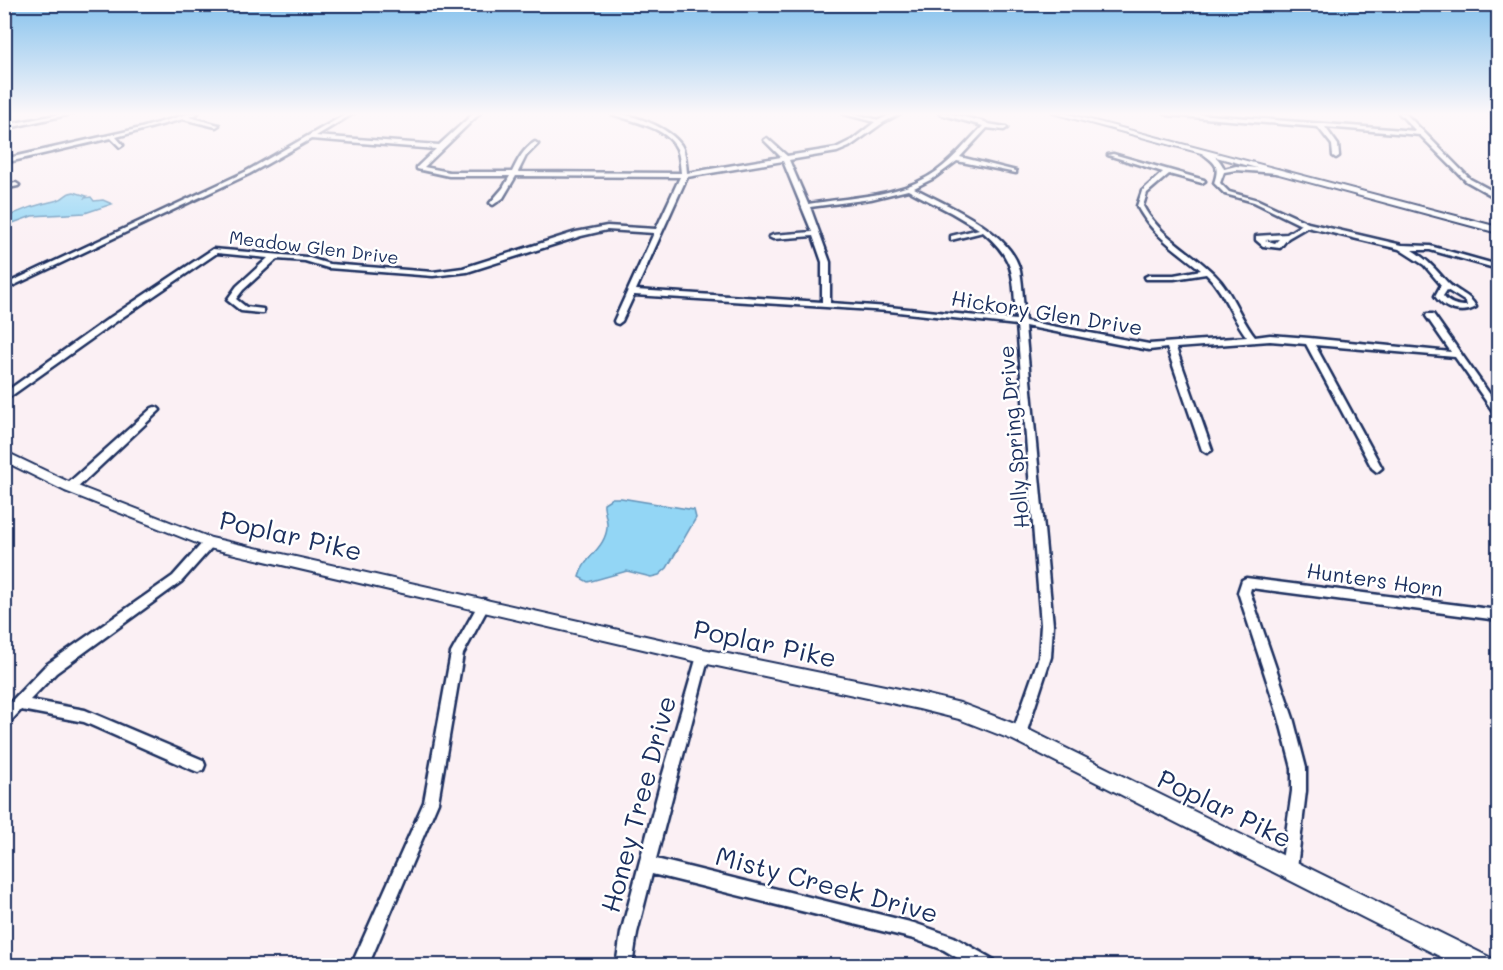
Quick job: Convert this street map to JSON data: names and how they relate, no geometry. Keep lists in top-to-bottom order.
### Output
{
  "streets": {
    "main road": ["Poplar Pike"],
    "street": [
      "Meadow Glen Drive",
      "Hickory Glen Drive",
      "Holly Spring Drive",
      "Hunters Horn",
      "Honey Tree Drive",
      "Misty Creek Drive"
    ]
  },
  "crossings": [
    ["Hickory Glen Drive", "Holly Spring Drive"],
    ["Holly Spring Drive", "Poplar Pike"],
    ["Poplar Pike", "Hunters Horn"],
    ["Poplar Pike", "Honey Tree Drive"],
    ["Honey Tree Drive", "Misty Creek Drive"]
  ]
}
